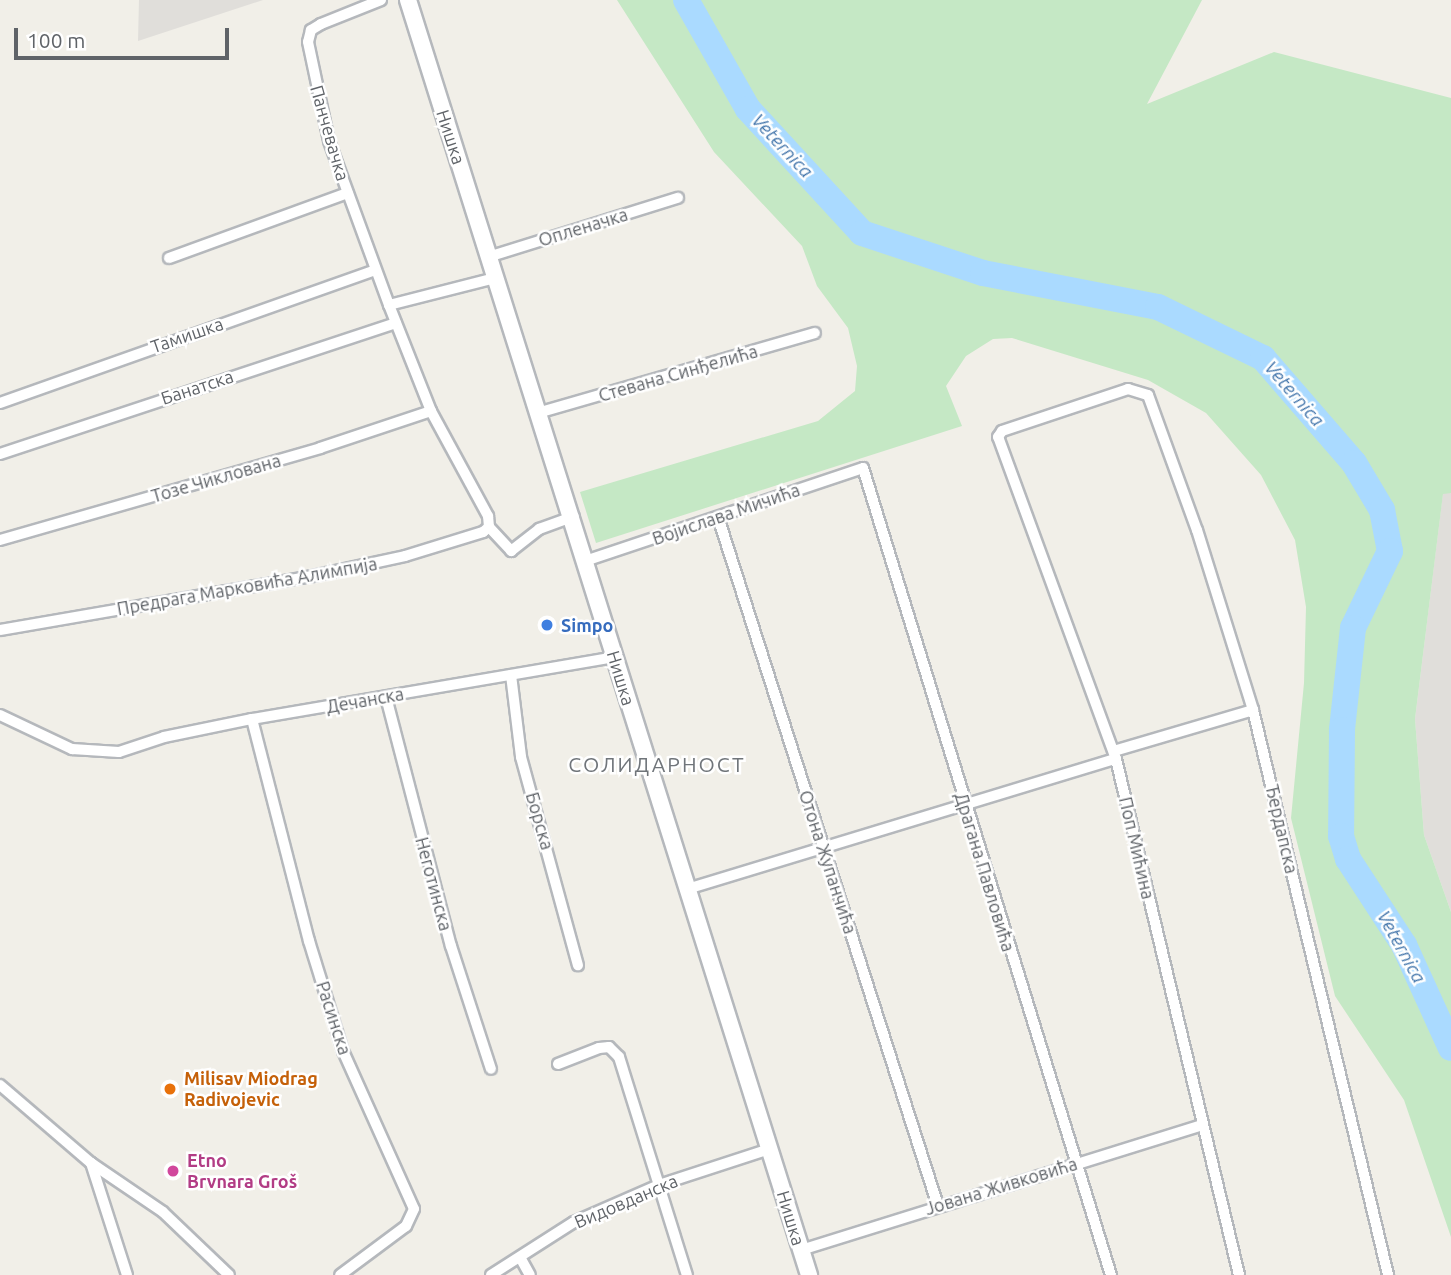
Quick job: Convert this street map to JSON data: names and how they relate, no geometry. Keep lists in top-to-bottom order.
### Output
{
  "streets": {
    "main road": ["Нишка"],
    "street": [
      "Панчевачка",
      "Опленачка",
      "Тамишка",
      "Стевана Синђелића",
      "Банатска",
      "Тозе Чиклована",
      "Војислава Мичића",
      "Предрага Марковића Алимпија",
      "Дечанска",
      "Борска",
      "Ђердапска",
      "Поп Мићина",
      "Отона Жупанчића",
      "Драгана Павловића",
      "Неготинска",
      "Расинска",
      "Јована Живковића",
      "Видовданска"
    ]
  },
  "crossings": [
    ["Панчевачка", "Тамишка"],
    ["Нишка", "Опленачка"],
    ["Нишка", "Стевана Синђелића"],
    ["Нишка", "Војислава Мичића"],
    ["Нишка", "Дечанска"],
    ["Нишка", "Јована Живковића"],
    ["Нишка", "Видовданска"],
    ["Војислава Мичића", "Отона Жупанчића"],
    ["Војислава Мичића", "Драгана Павловића"],
    ["Дечанска", "Борска"],
    ["Дечанска", "Неготинска"],
    ["Дечанска", "Расинска"],
    ["Ђердапска", "Поп Мићина"],
    ["Поп Мићина", "Јована Живковића"],
    ["Отона Жупанчића", "Јована Живковића"],
    ["Драгана Павловића", "Јована Живковића"]
  ],
  "districts": ["СОЛИДАРНОСТ"],
  "water": ["Veternica"],
  "places": ["Simpo", "Milisav Miodrag Radivojevic", "Etno Brvnara Groš"],
  "scale_bar": "100 m"
}
